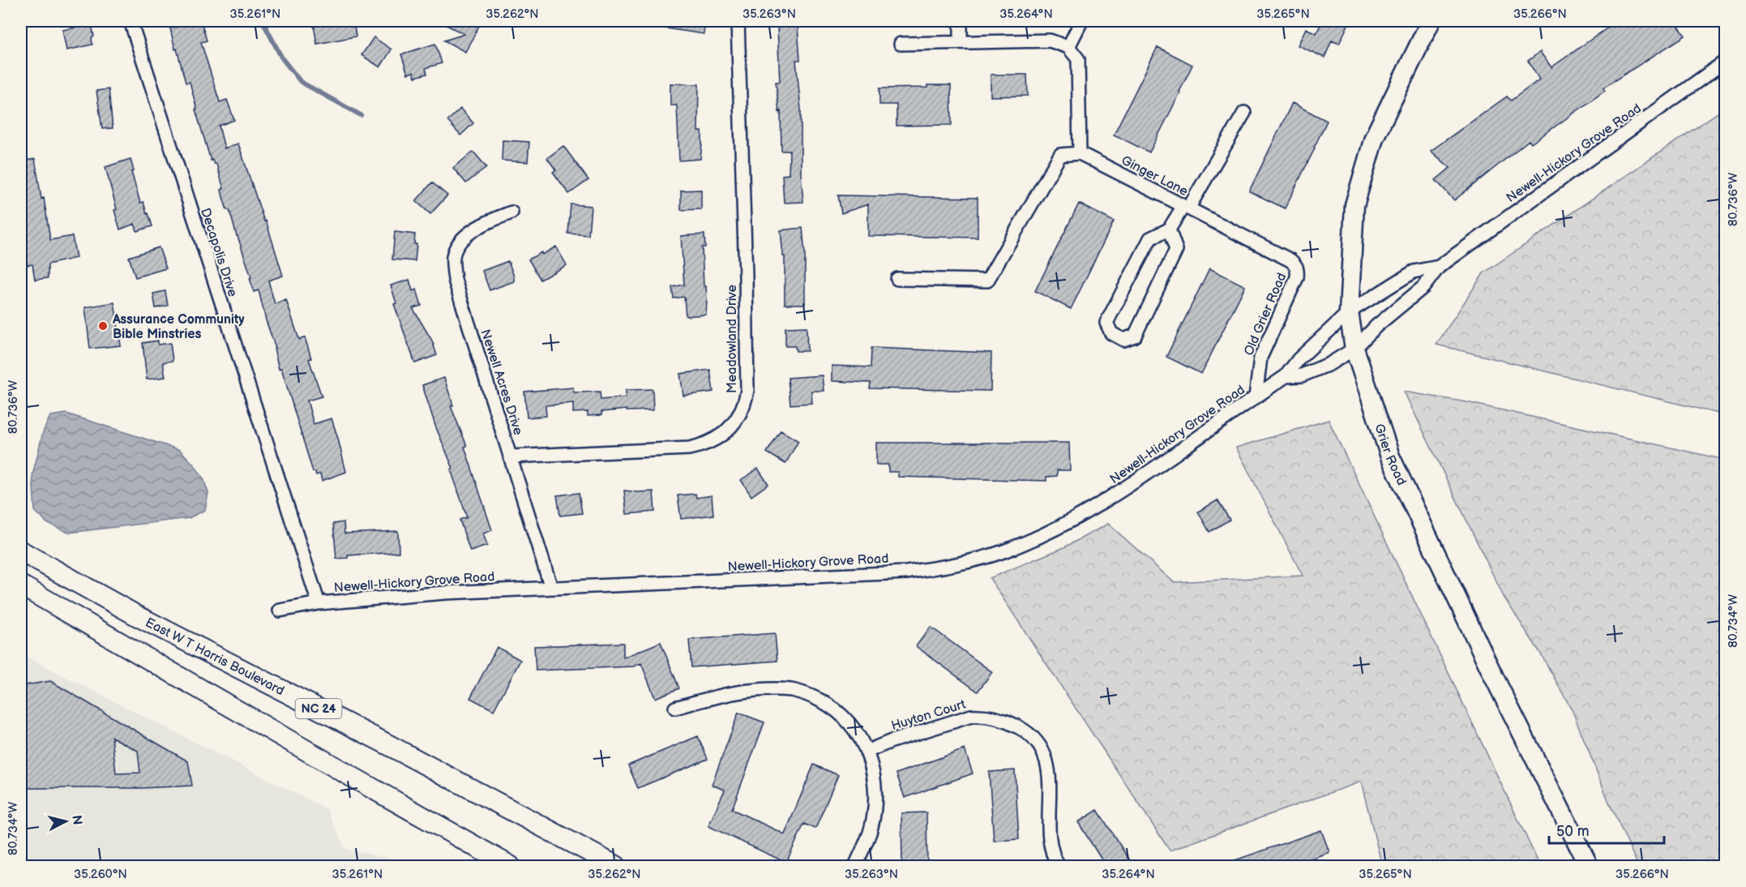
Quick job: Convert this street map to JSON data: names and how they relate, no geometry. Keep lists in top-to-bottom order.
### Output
{
  "streets": {
    "main road": ["East W T Harris Boulevard", "NC 24"],
    "street": [
      "Newell-Hickory Grove Road",
      "Ginger Lane",
      "Decapolis Drive",
      "Old Grier Road",
      "Meadowland Drive",
      "Newell Acres Drive",
      "Grier Road",
      "Huyton Court"
    ]
  },
  "crossings": [
    ["Newell-Hickory Grove Road", "Decapolis Drive"],
    ["Newell-Hickory Grove Road", "Old Grier Road"],
    ["Newell-Hickory Grove Road", "Newell Acres Drive"],
    ["Newell-Hickory Grove Road", "Grier Road"],
    ["Ginger Lane", "Old Grier Road"],
    ["Meadowland Drive", "Newell Acres Drive"]
  ],
  "places": ["Assurance Community Bible Minstries"],
  "scale_bar": "50 m",
  "north": "right",
  "coordinates": [
    "35.261°N",
    "35.262°N",
    "35.263°N",
    "35.264°N",
    "35.265°N",
    "35.266°N",
    "80.736°W",
    "80.734°W",
    "35.260°N"
  ]
}
